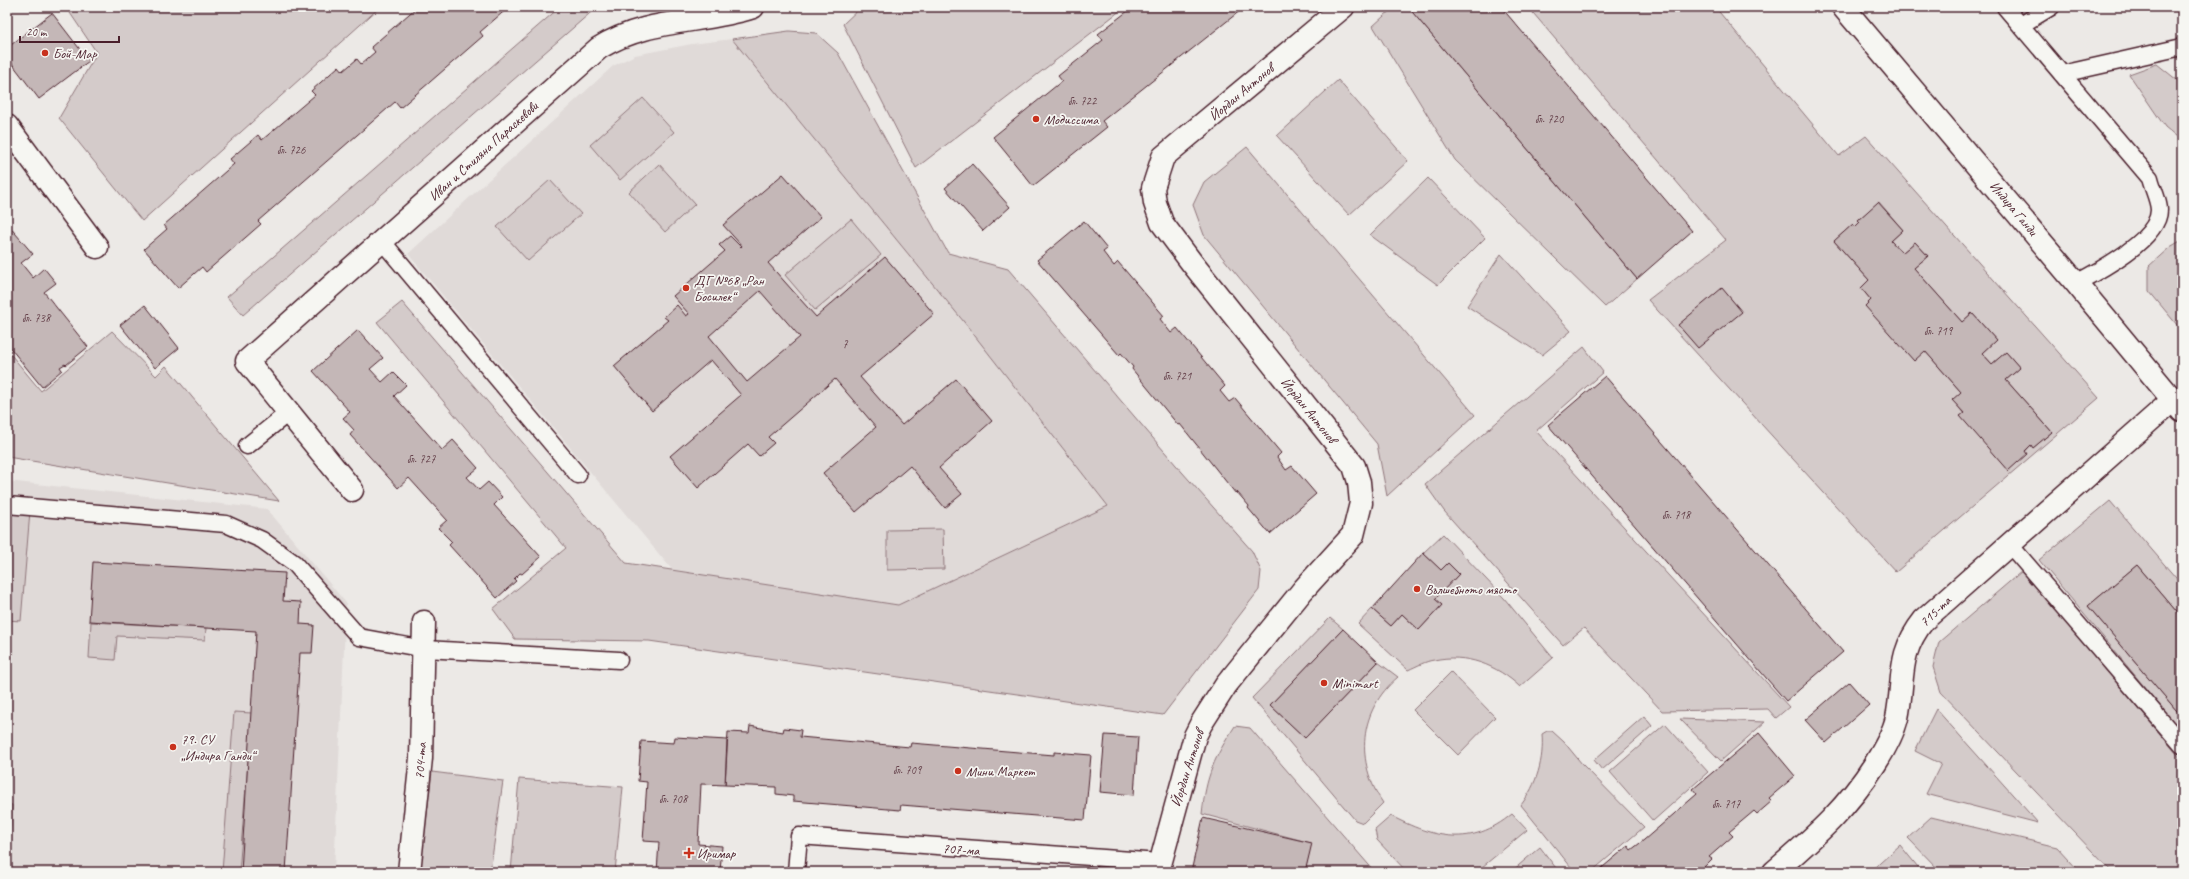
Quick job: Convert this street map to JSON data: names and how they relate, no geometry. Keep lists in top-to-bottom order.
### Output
{
  "streets": {
    "street": [
      "Йордан Антонов",
      "Иван и Стиляна Параскевови",
      "Индира Ганди",
      "715-та",
      "704-та"
    ],
    "lane": ["707-ма"]
  },
  "crossings": [
    ["Йордан Антонов", "707-ма"],
    ["Индира Ганди", "715-та"]
  ],
  "places": {
    "other": [
      "Бой-Мар",
      "Модиссима",
      "ДГ №68 „Ран Босилек“",
      "Вълшебното място",
      "Minimart",
      "79. СУ „Индира Ганди“",
      "Мини Маркет"
    ],
    "health": ["Иримар"]
  },
  "house_numbers": [
    "бл. 722",
    "бл. 720",
    "бл. 726",
    "бл. 738",
    "бл. 719",
    "7",
    "бл. 721",
    "бл. 727",
    "бл. 718",
    "бл. 709",
    "бл. 708",
    "бл. 717"
  ],
  "scale_bar": "20 m"
}
